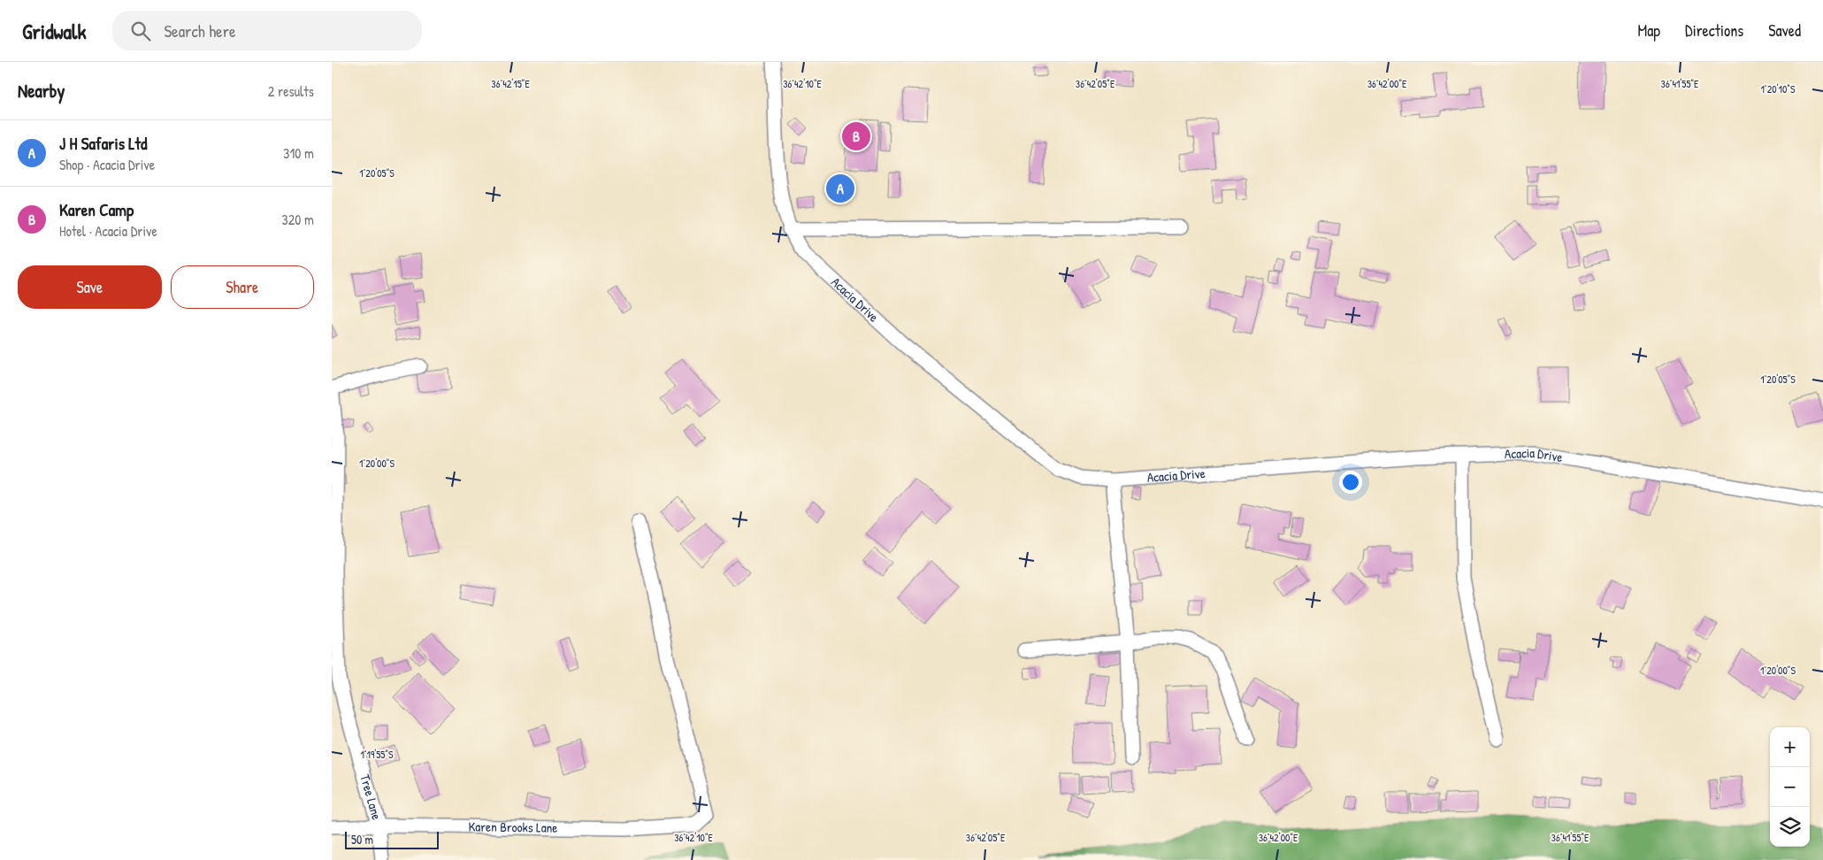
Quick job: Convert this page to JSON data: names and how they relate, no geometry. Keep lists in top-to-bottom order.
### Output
{
  "streets": {
    "street": ["Acacia Drive", "Tree Lane", "Karen Brooks Lane"]
  },
  "crossings": [
    ["Tree Lane", "Karen Brooks Lane"]
  ],
  "scale_bar": "50 m",
  "page": {
    "header": "Gridwalk",
    "search": "Search here",
    "nav": ["Map", "Directions", "Saved"],
    "heading": ["Nearby", "2 results"],
    "list": [
      {
        "mark": "A",
        "name": "J H Safaris Ltd",
        "note": "Shop · Acacia Drive",
        "value": "310 m"
      },
      {
        "mark": "B",
        "name": "Karen Camp",
        "note": "Hotel · Acacia Drive",
        "value": "320 m"
      }
    ],
    "pins": ["B", "A"],
    "buttons": ["Save", "Share"],
    "map_buttons": ["+", "−"],
    "scale": "50 m"
  },
  "coordinates": [
    "36°42'15\"E",
    "36°42'10\"E",
    "36°42'05\"E",
    "36°42'00\"E",
    "36°41'55\"E",
    "1°20'10\"S",
    "1°20'05\"S",
    "1°20'00\"S",
    "1°19'55\"S"
  ]
}
